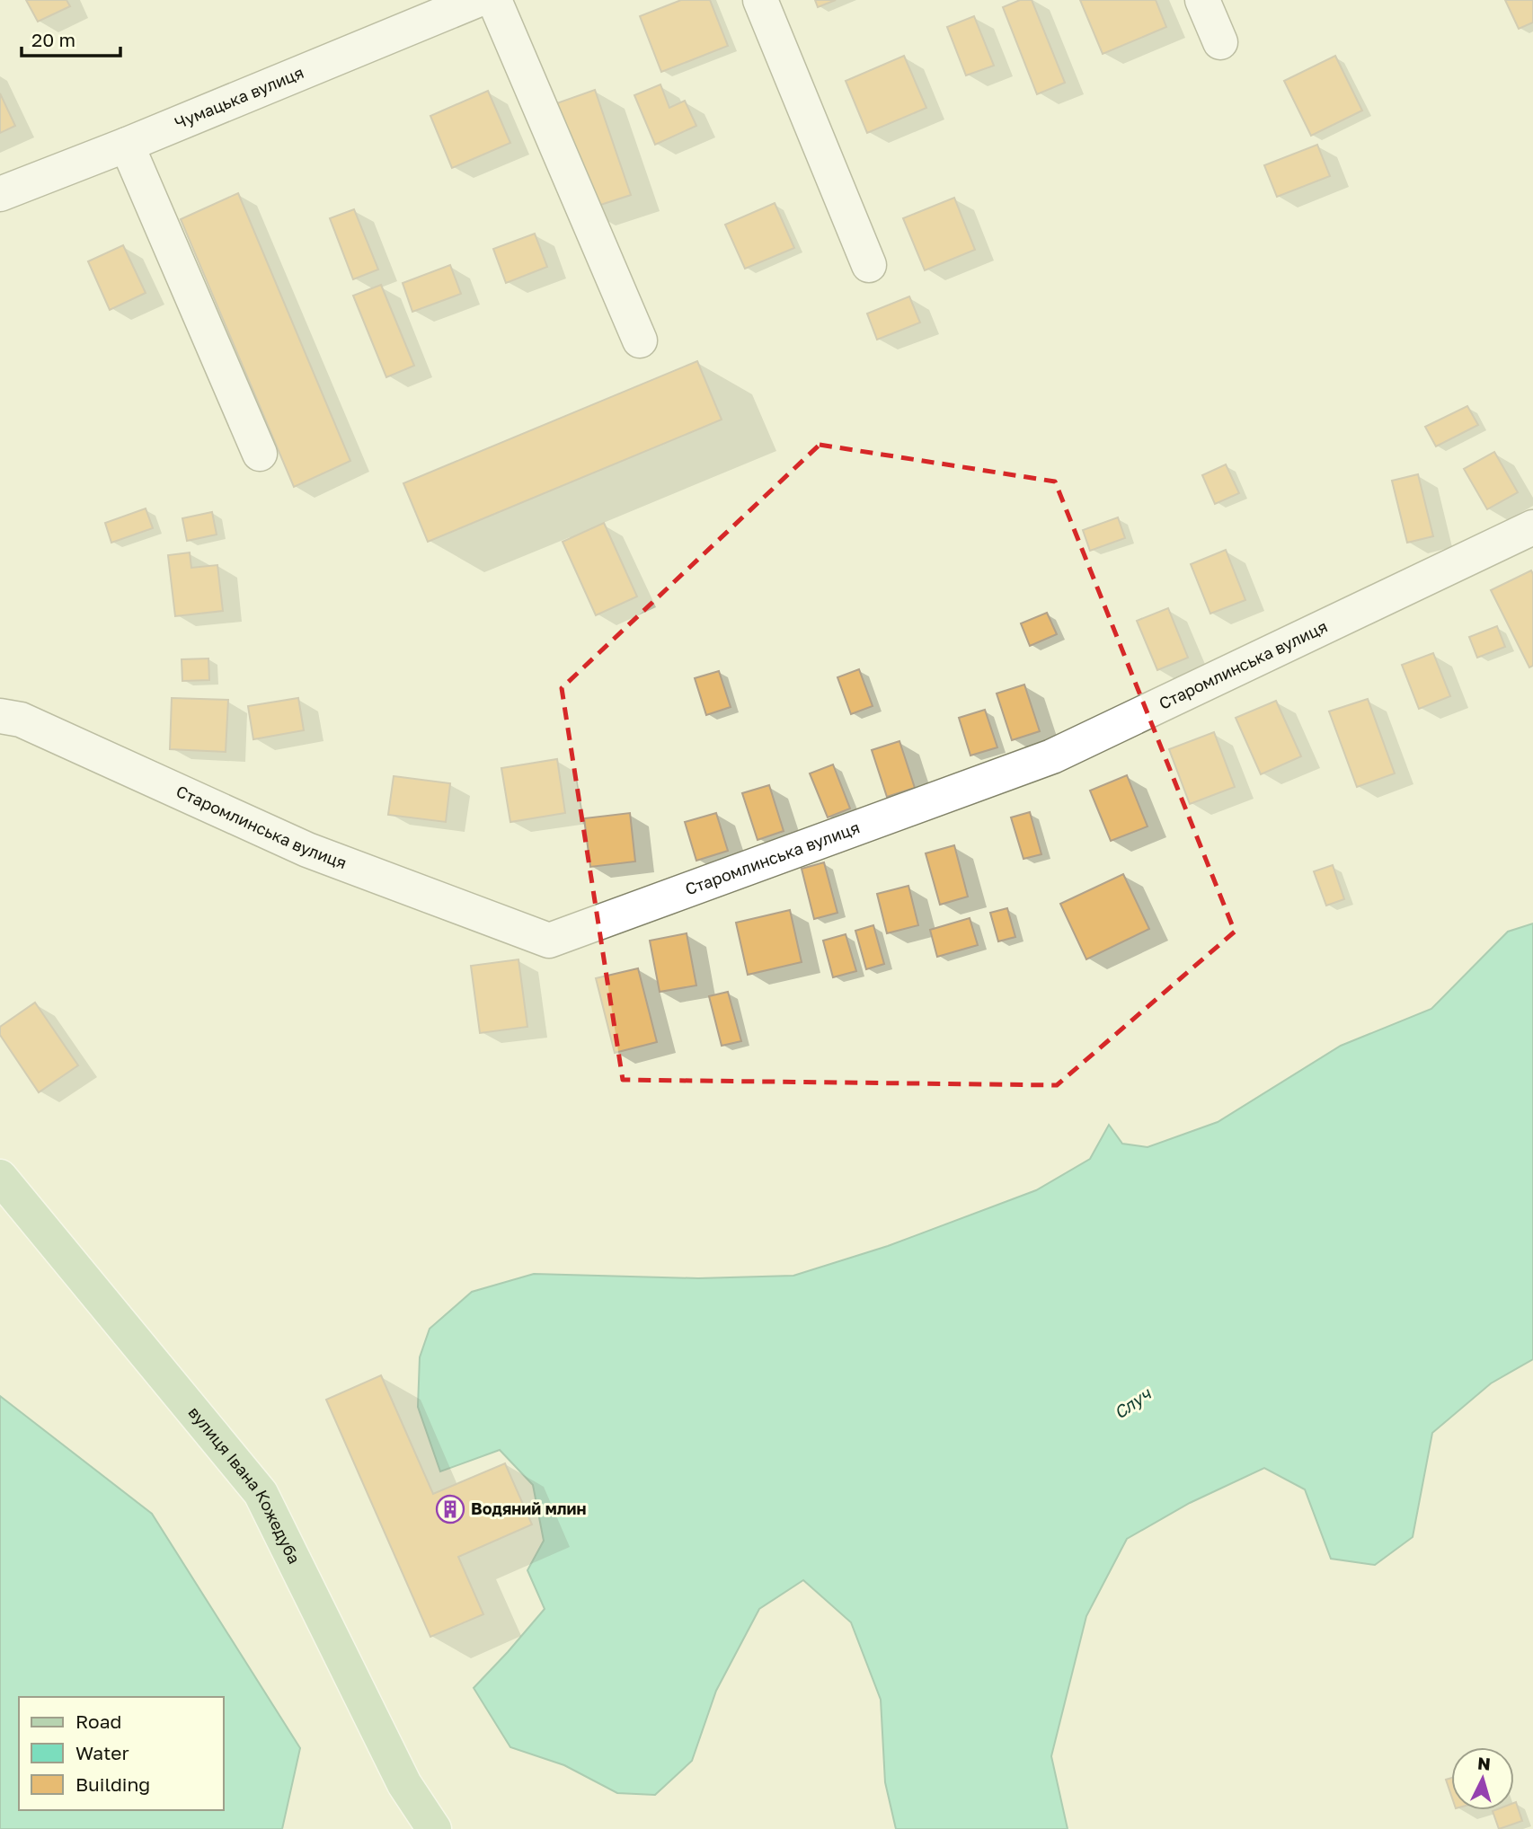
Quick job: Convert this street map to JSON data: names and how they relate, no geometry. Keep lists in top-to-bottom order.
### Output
{
  "streets": {
    "main road": ["вулиця Івана Кожедуба"],
    "street": ["Чумацька вулиця", "Старомлинська вулиця"]
  },
  "water": ["Случ"],
  "places": {
    "building": ["Водяний млин"]
  },
  "legend": ["Road", "Water", "Building"],
  "scale_bar": "20 m",
  "north": "top"
}
